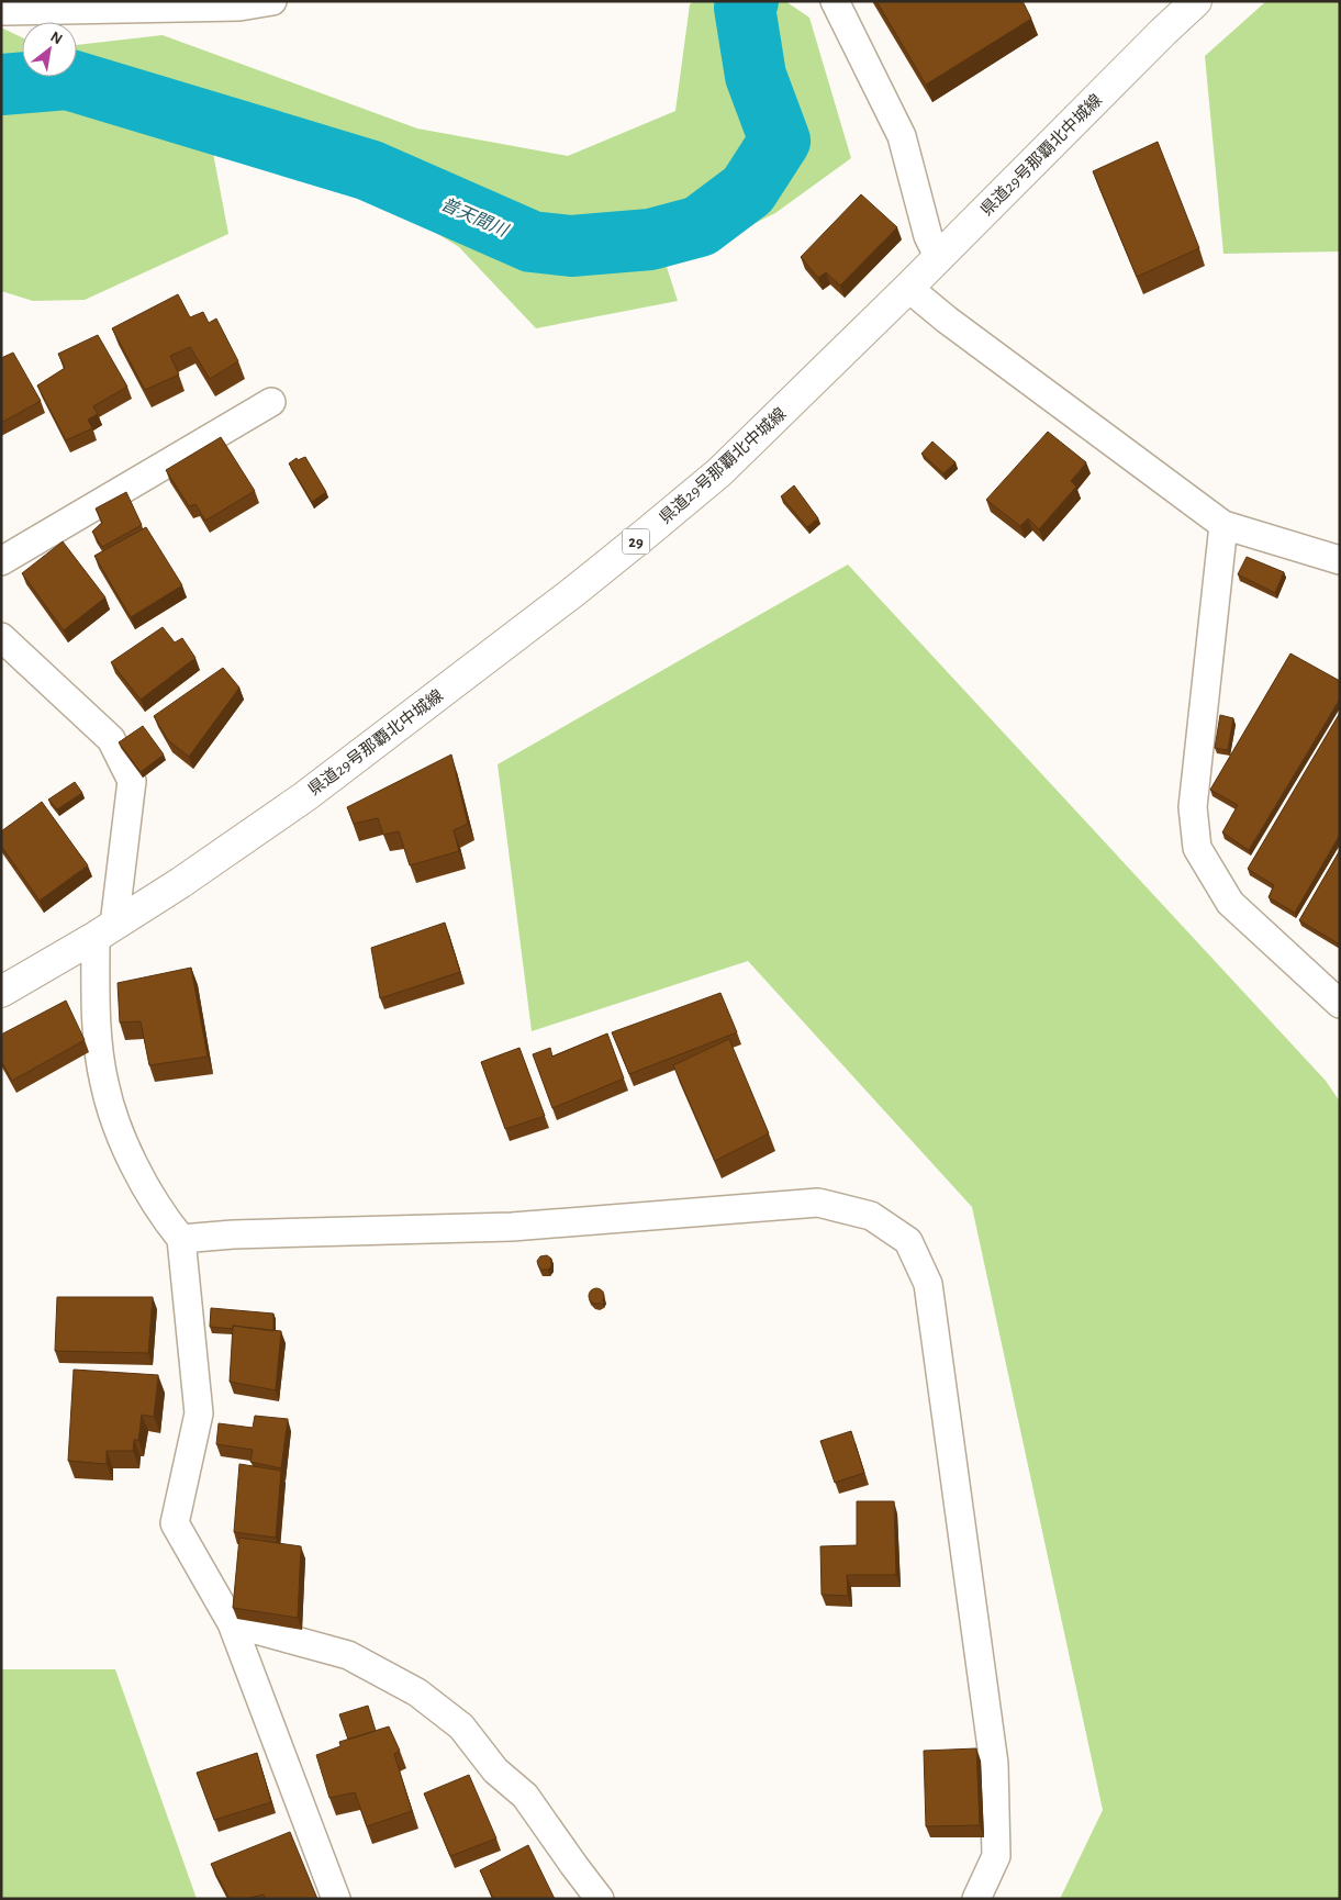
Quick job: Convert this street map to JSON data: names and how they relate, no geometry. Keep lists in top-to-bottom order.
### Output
{
  "streets": {
    "main road": ["県道29号那覇北中城線", "29"]
  },
  "water": ["普天間川"],
  "north": "top right"
}
